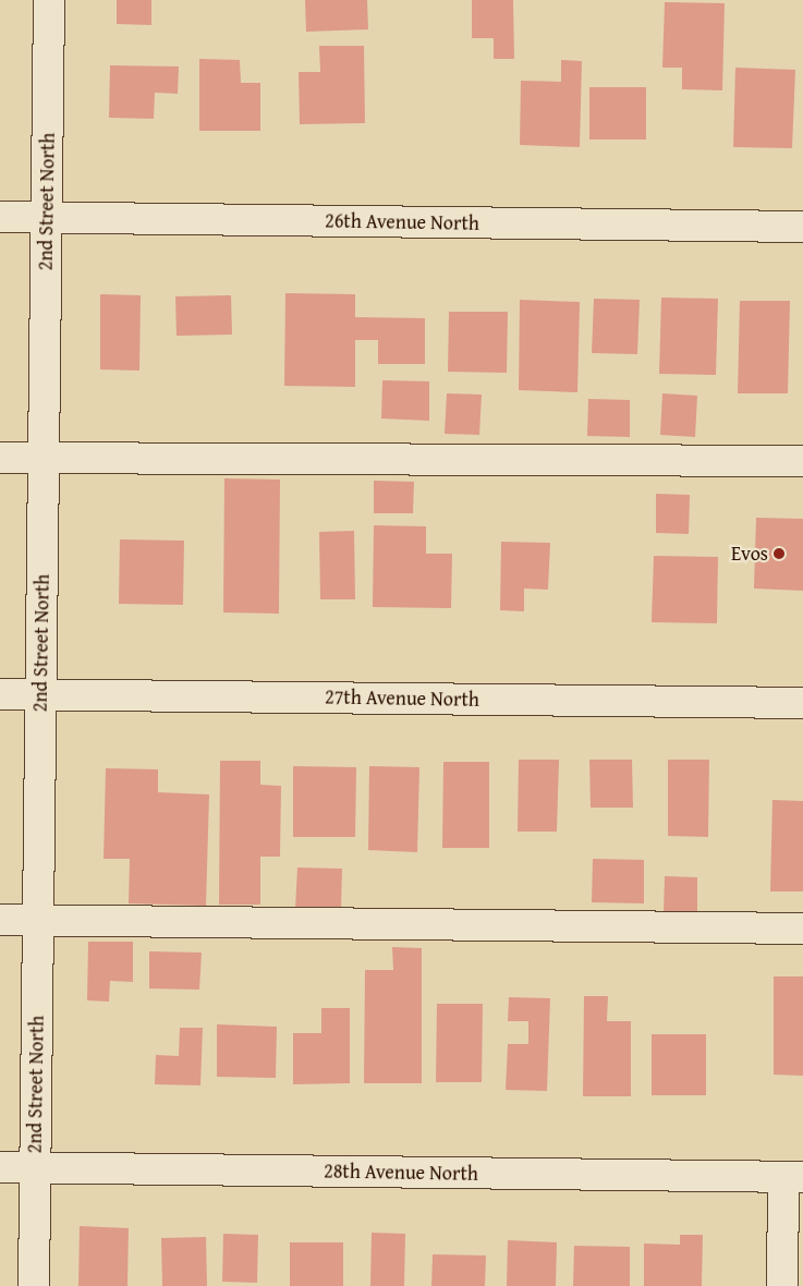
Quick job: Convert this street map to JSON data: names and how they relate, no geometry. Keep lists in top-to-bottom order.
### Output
{
  "streets": {
    "street": [
      "2nd Street North",
      "26th Avenue North",
      "27th Avenue North",
      "28th Avenue North"
    ]
  },
  "crossings": [
    ["2nd Street North", "26th Avenue North"],
    ["2nd Street North", "27th Avenue North"],
    ["2nd Street North", "28th Avenue North"]
  ],
  "places": ["Evos"]
}
